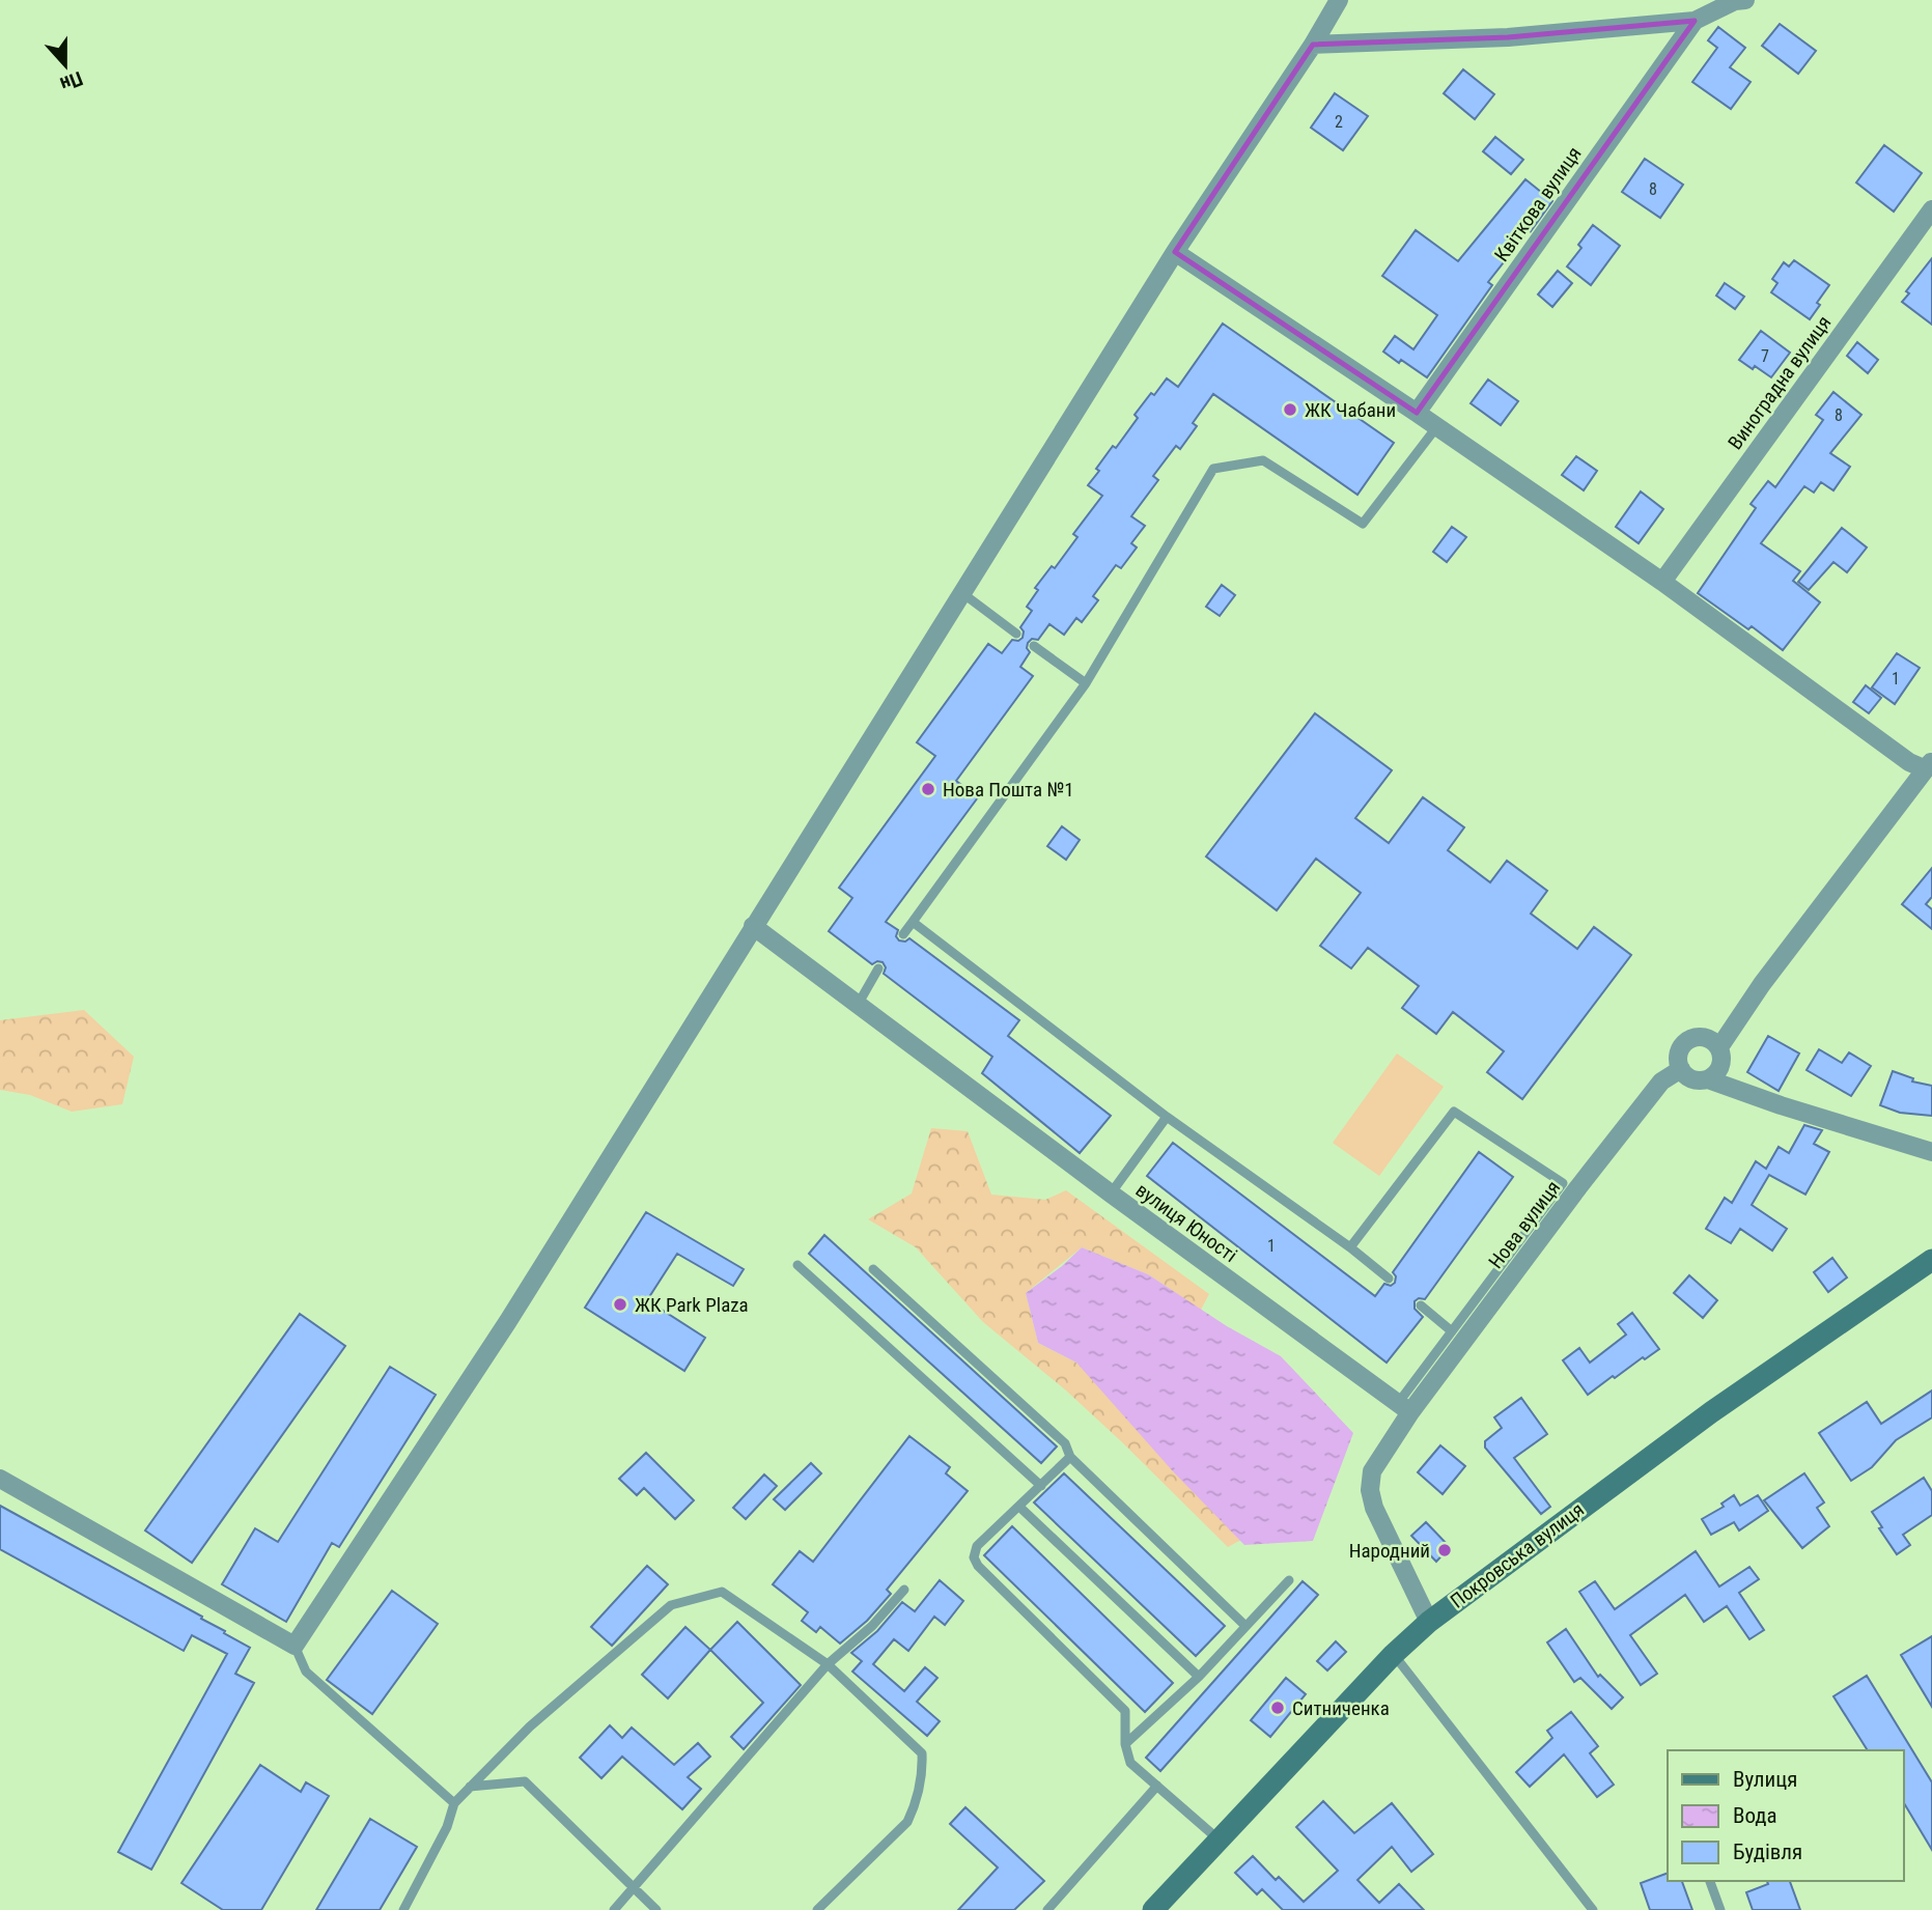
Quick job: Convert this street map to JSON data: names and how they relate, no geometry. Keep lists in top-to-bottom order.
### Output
{
  "streets": {
    "street": [
      "Квіткова вулиця",
      "Виноградна вулиця",
      "вулиця Юності",
      "Нова вулиця",
      "Покровська вулиця"
    ]
  },
  "crossings": [
    ["вулиця Юності", "Нова вулиця"]
  ],
  "places": [
    "ЖК Чабани",
    "Нова Пошта №1",
    "ЖК Park Plaza",
    "Народний",
    "Ситниченка"
  ],
  "house_numbers": [
    "2",
    "8",
    "7",
    "8",
    "1",
    "1"
  ],
  "legend": ["Вулиця", "Вода", "Будівля"],
  "north": "bottom"
}
